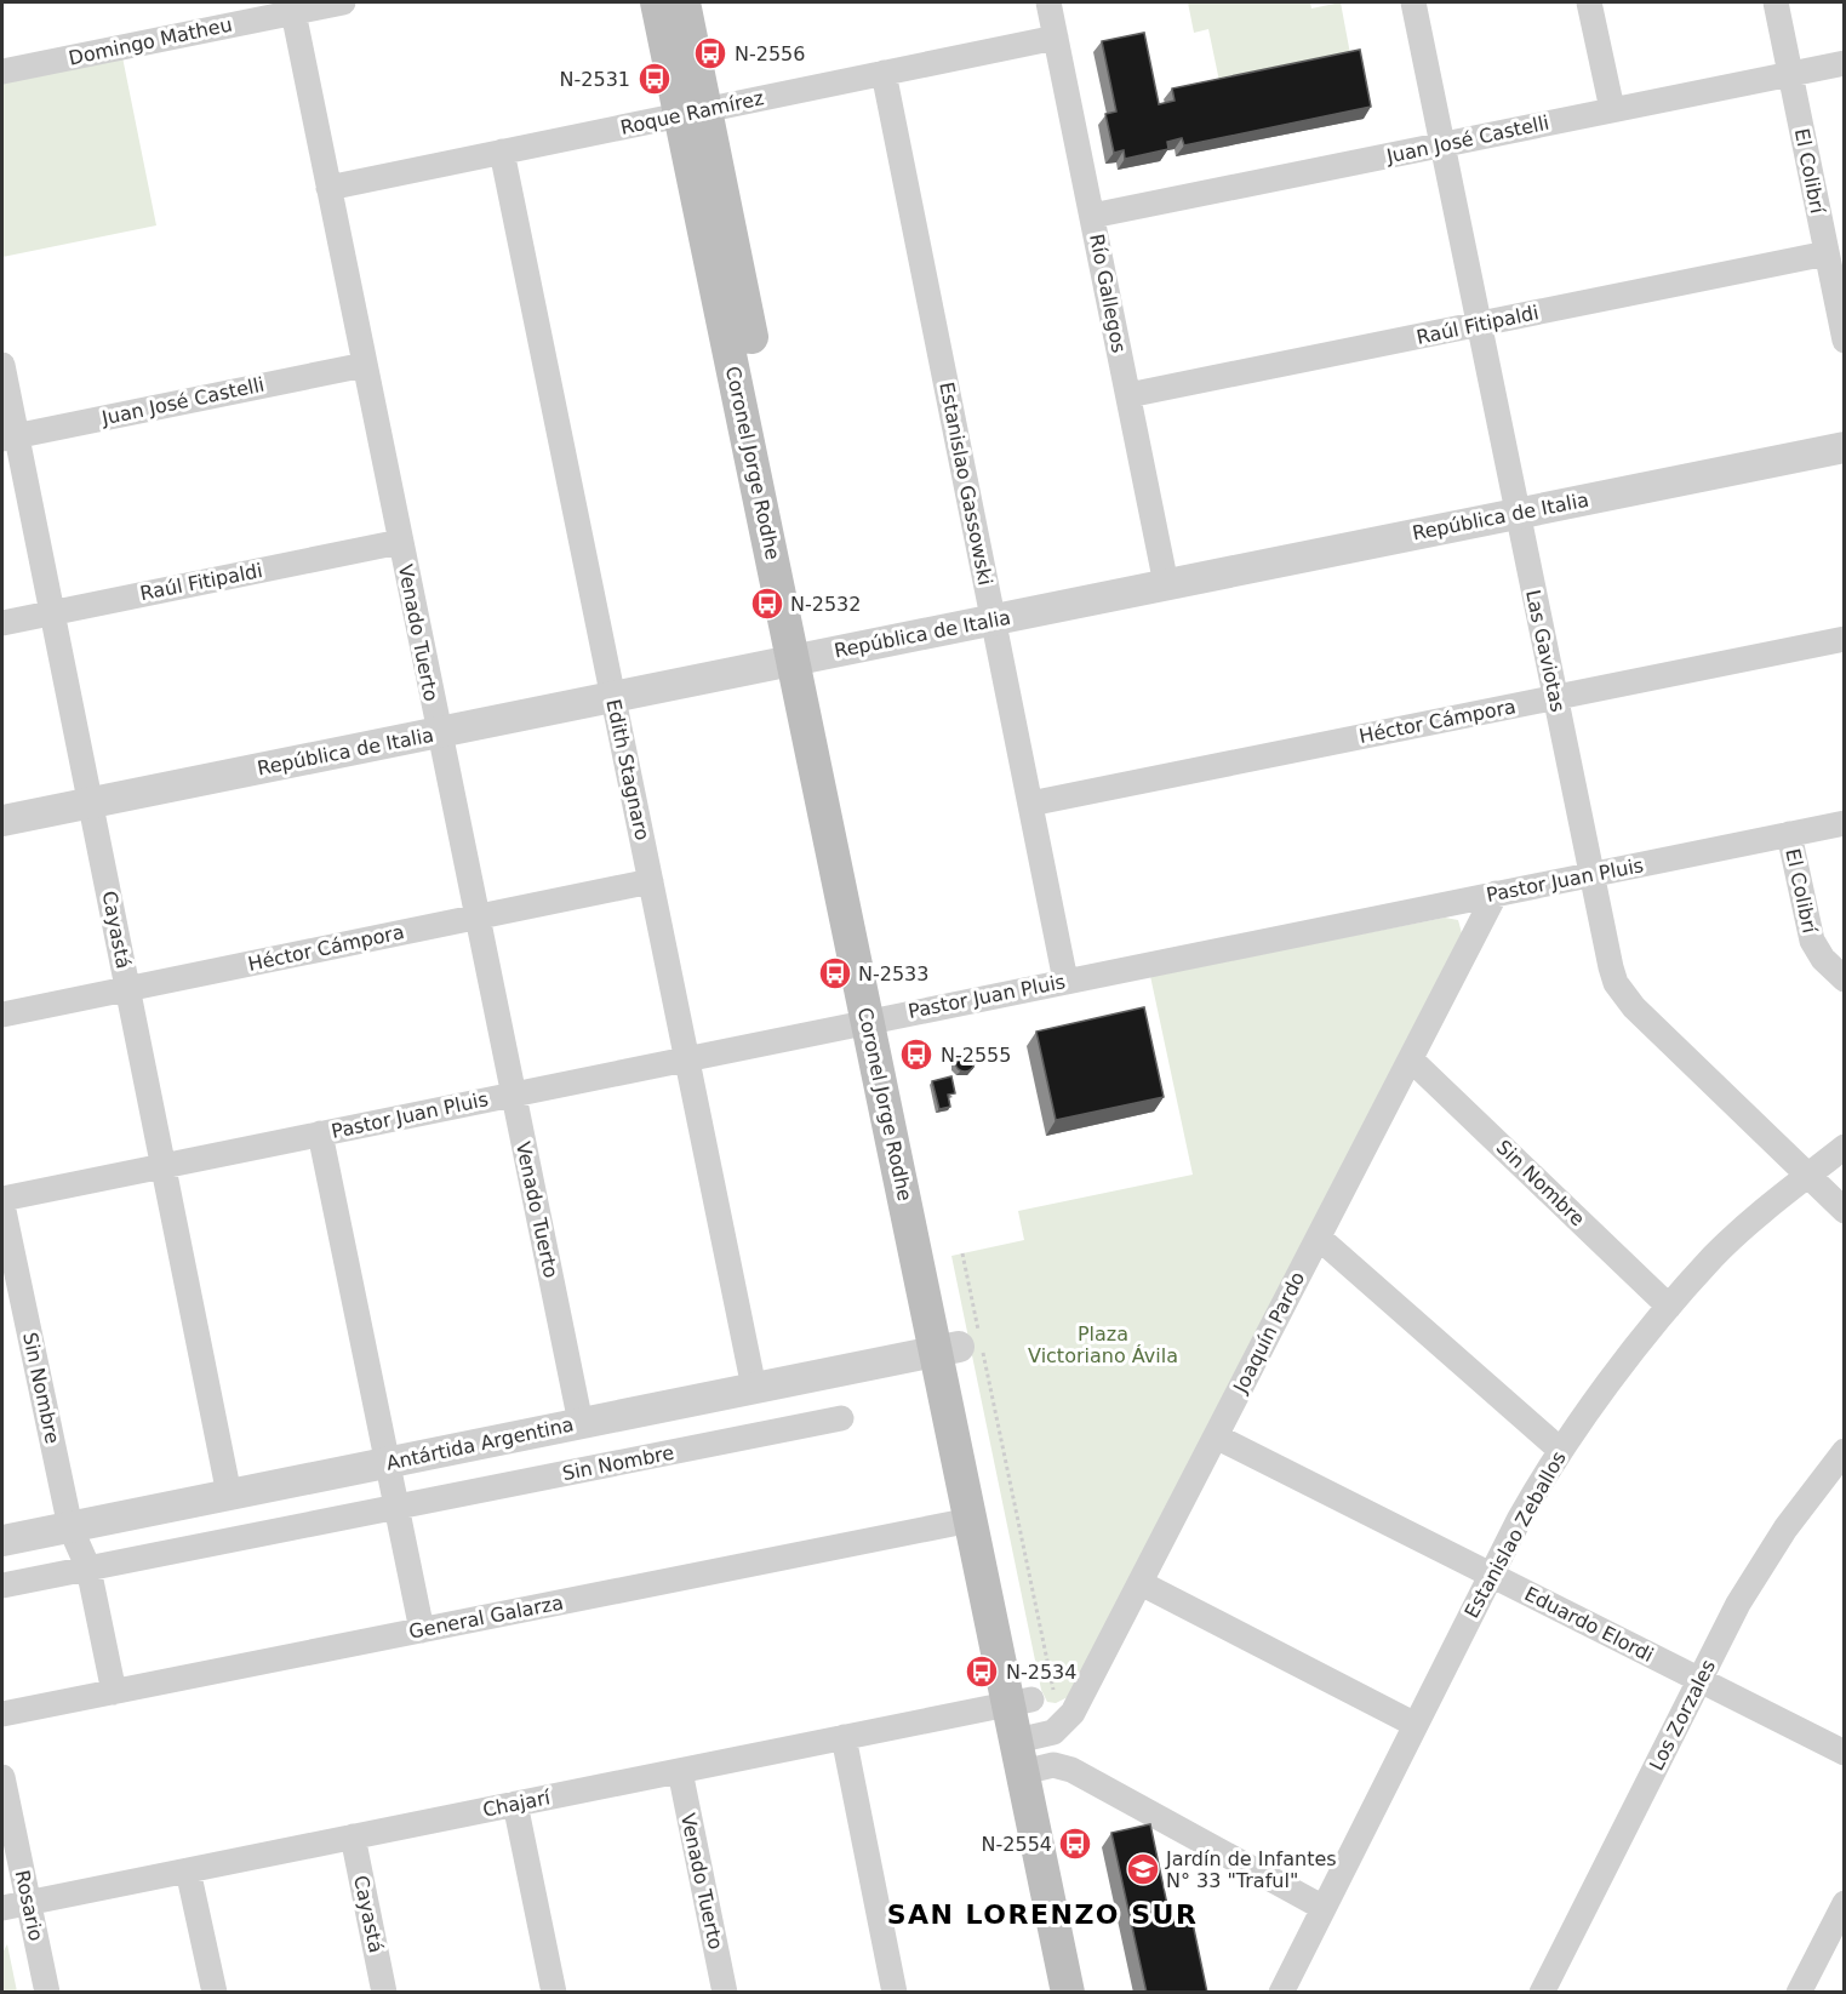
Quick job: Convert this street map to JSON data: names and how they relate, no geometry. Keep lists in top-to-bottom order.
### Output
{
  "streets": {
    "main road": ["Coronel Jorge Rodhe"],
    "street": [
      "Domingo Matheu",
      "Roque Ramírez",
      "Juan José Castelli",
      "El Colibrí",
      "Río Gallegos",
      "Raúl Fitipaldi",
      "Estanislao Gassowski",
      "República de Italia",
      "Venado Tuerto",
      "Las Gaviotas",
      "Héctor Cámpora",
      "Edith Stagnaro",
      "Pastor Juan Pluis",
      "Cayastá",
      "Sin Nombre",
      "Joaquín Pardo",
      "Antártida Argentina",
      "Estanislao Zeballos",
      "General Galarza",
      "Eduardo Elordi",
      "Los Zorzales",
      "Chajarí",
      "Rosario"
    ]
  },
  "crossings": [
    ["Domingo Matheu", "Venado Tuerto"],
    ["Roque Ramírez", "Río Gallegos"],
    ["Roque Ramírez", "Coronel Jorge Rodhe"],
    ["Roque Ramírez", "Estanislao Gassowski"],
    ["Roque Ramírez", "Venado Tuerto"],
    ["Roque Ramírez", "Edith Stagnaro"],
    ["Juan José Castelli", "El Colibrí"],
    ["Juan José Castelli", "Río Gallegos"],
    ["Juan José Castelli", "Venado Tuerto"],
    ["Juan José Castelli", "Las Gaviotas"],
    ["Juan José Castelli", "Cayastá"],
    ["El Colibrí", "Raúl Fitipaldi"],
    ["El Colibrí", "Pastor Juan Pluis"],
    ["Río Gallegos", "Raúl Fitipaldi"],
    ["Río Gallegos", "República de Italia"],
    ["Raúl Fitipaldi", "Venado Tuerto"],
    ["Raúl Fitipaldi", "Las Gaviotas"],
    ["Raúl Fitipaldi", "Cayastá"],
    ["Coronel Jorge Rodhe", "República de Italia"],
    ["Coronel Jorge Rodhe", "Pastor Juan Pluis"],
    ["Coronel Jorge Rodhe", "Joaquín Pardo"],
    ["Coronel Jorge Rodhe", "Antártida Argentina"],
    ["Coronel Jorge Rodhe", "General Galarza"],
    ["Coronel Jorge Rodhe", "Chajarí"],
    ["Estanislao Gassowski", "República de Italia"],
    ["Estanislao Gassowski", "Héctor Cámpora"],
    ["Estanislao Gassowski", "Pastor Juan Pluis"],
    ["República de Italia", "Venado Tuerto"],
    ["República de Italia", "Las Gaviotas"],
    ["República de Italia", "Edith Stagnaro"],
    ["República de Italia", "Cayastá"],
    ["Venado Tuerto", "Héctor Cámpora"],
    ["Venado Tuerto", "Pastor Juan Pluis"],
    ["Venado Tuerto", "Antártida Argentina"],
    ["Venado Tuerto", "Chajarí"],
    ["Las Gaviotas", "Héctor Cámpora"],
    ["Las Gaviotas", "Pastor Juan Pluis"],
    ["Las Gaviotas", "Estanislao Zeballos"],
    ["Héctor Cámpora", "Edith Stagnaro"],
    ["Héctor Cámpora", "Cayastá"],
    ["Edith Stagnaro", "Pastor Juan Pluis"],
    ["Edith Stagnaro", "Antártida Argentina"],
    ["Pastor Juan Pluis", "Cayastá"],
    ["Pastor Juan Pluis", "Joaquín Pardo"],
    ["Cayastá", "Antártida Argentina"],
    ["Cayastá", "Chajarí"],
    ["Sin Nombre", "Joaquín Pardo"],
    ["Sin Nombre", "Antártida Argentina"],
    ["Sin Nombre", "Estanislao Zeballos"],
    ["Sin Nombre", "General Galarza"],
    ["Joaquín Pardo", "Eduardo Elordi"],
    ["Estanislao Zeballos", "Eduardo Elordi"],
    ["Eduardo Elordi", "Los Zorzales"],
    ["Chajarí", "Rosario"]
  ],
  "districts": ["SAN LORENZO SUR"],
  "parks": ["Plaza Victoriano Ávila"],
  "places": {
    "bus stop": [
      "N-2556",
      "N-2531",
      "N-2532",
      "N-2533",
      "N-2555",
      "N-2534",
      "N-2554"
    ],
    "school or university": ["Jardín de Infantes N° 33 \"Traful\""]
  }
}
